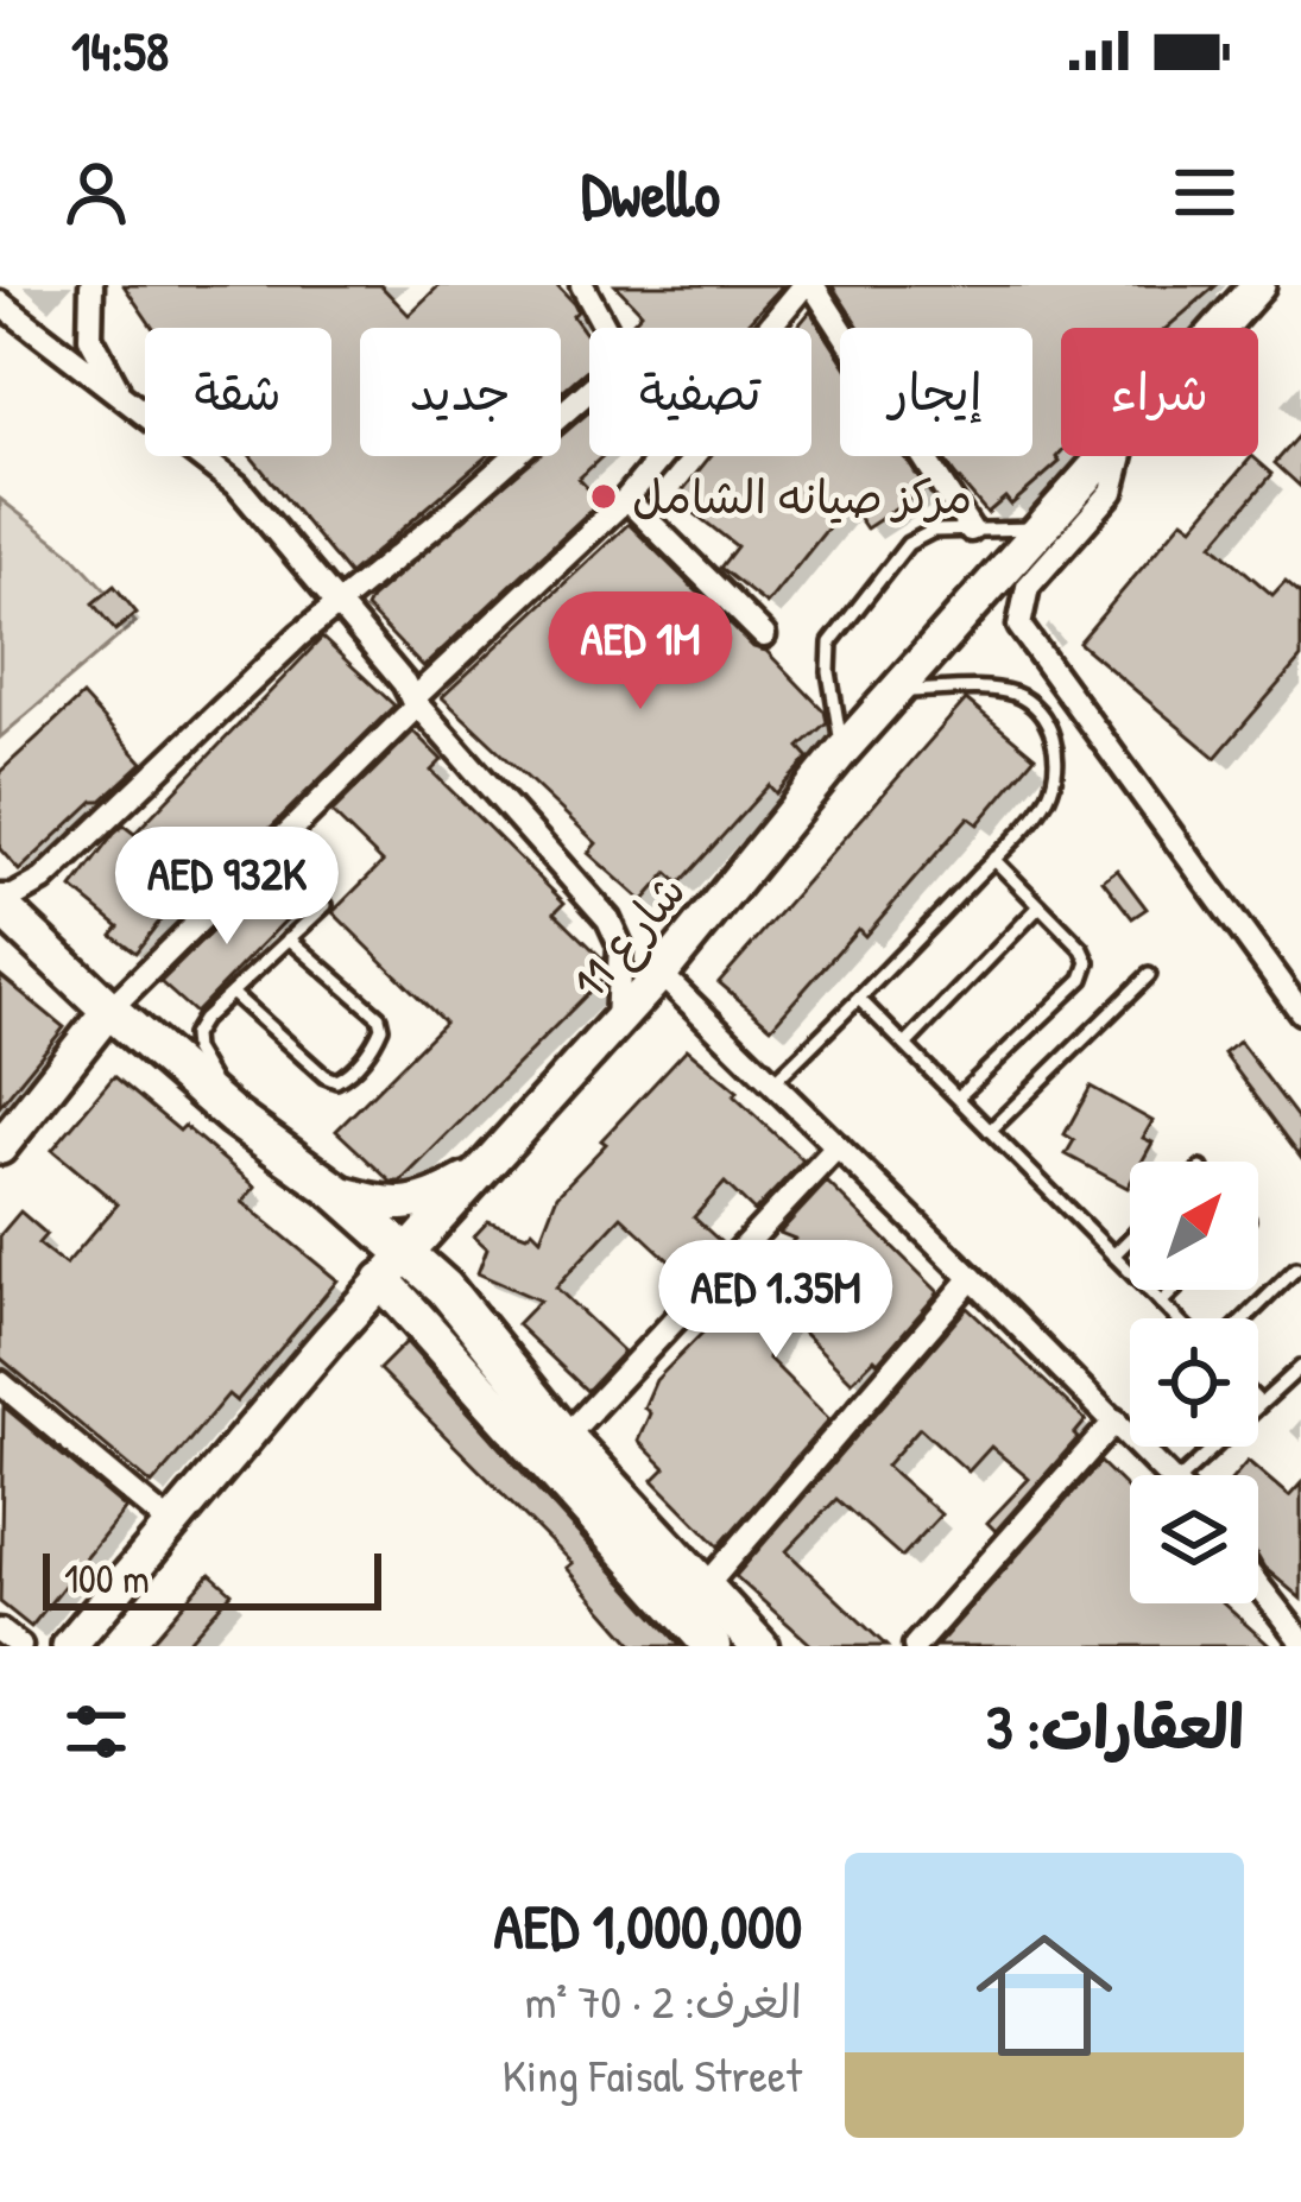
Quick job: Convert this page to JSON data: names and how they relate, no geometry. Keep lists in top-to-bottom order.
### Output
{
  "streets": {
    "street": ["شارع 11"]
  },
  "places": ["مركز صيانه الشامل"],
  "scale_bar": "100 m",
  "north": "top right",
  "page": {
    "status": "14:58",
    "header": "Dwello",
    "chip": [
      "شراء",
      "إيجار",
      "تصفية",
      "جديد",
      "شقة"
    ],
    "price": ["AED 1M", "AED 932K", "AED 1.35M"],
    "scale": "100 m",
    "heading": "العقارات: 3",
    "list": [
      {
        "name": "AED 1,000,000",
        "note": "الغرف: 2 · 70 m² · King Faisal Street"
      }
    ]
  }
}
